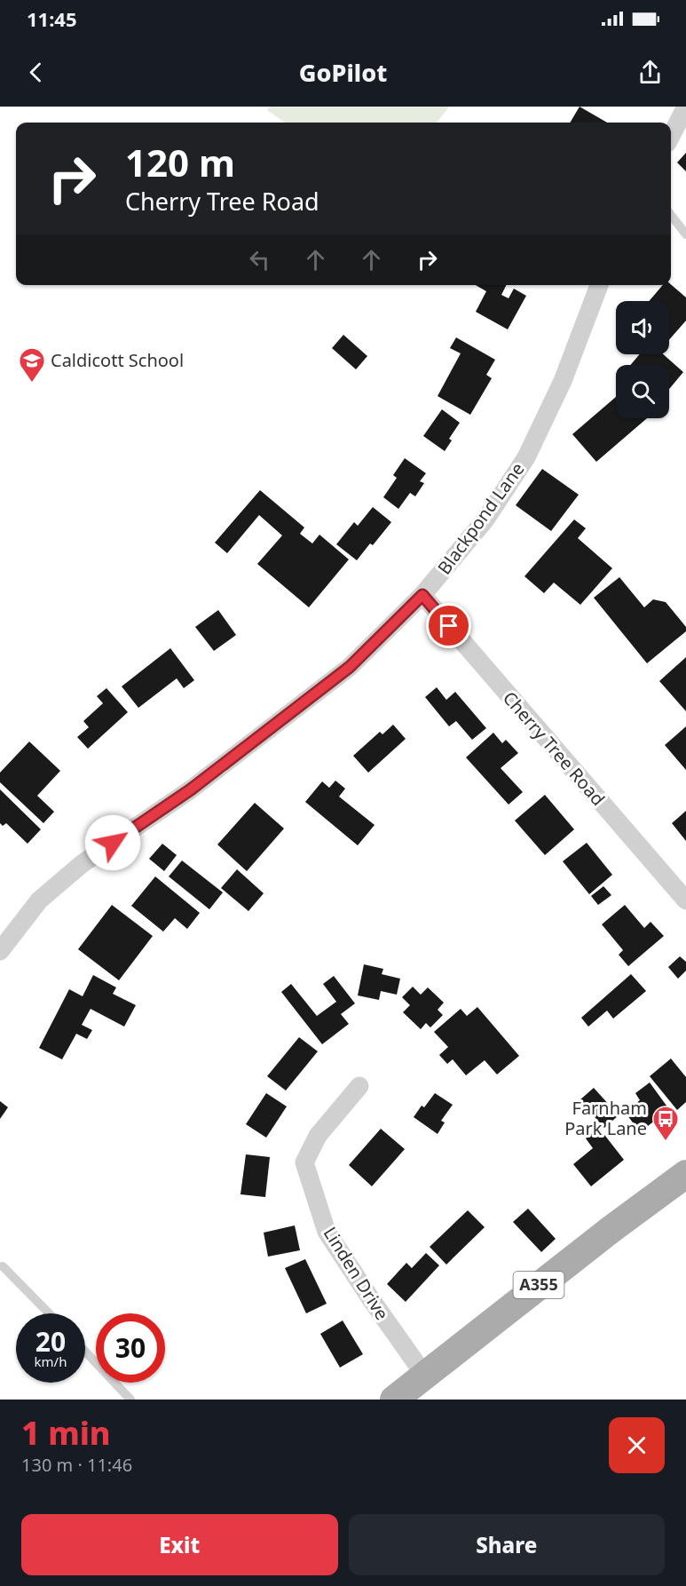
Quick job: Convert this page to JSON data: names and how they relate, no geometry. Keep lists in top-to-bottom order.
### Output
{
  "streets": {
    "main road": ["A355"],
    "street": ["Blackpond Lane", "Cherry Tree Road", "Linden Drive"]
  },
  "crossings": [
    ["Blackpond Lane", "Cherry Tree Road"],
    ["Linden Drive", "A355"]
  ],
  "places": {
    "school or university": ["Caldicott School"],
    "bus stop": ["Farnham Park Lane"]
  },
  "page": {
    "status": "11:45",
    "header": "GoPilot",
    "turn": ["120 m", "Cherry Tree Road"],
    "speed": "20 km/h",
    "limit": "30",
    "heading": ["1 min", "130 m · 11:46"],
    "buttons": ["Exit", "Share"]
  }
}
